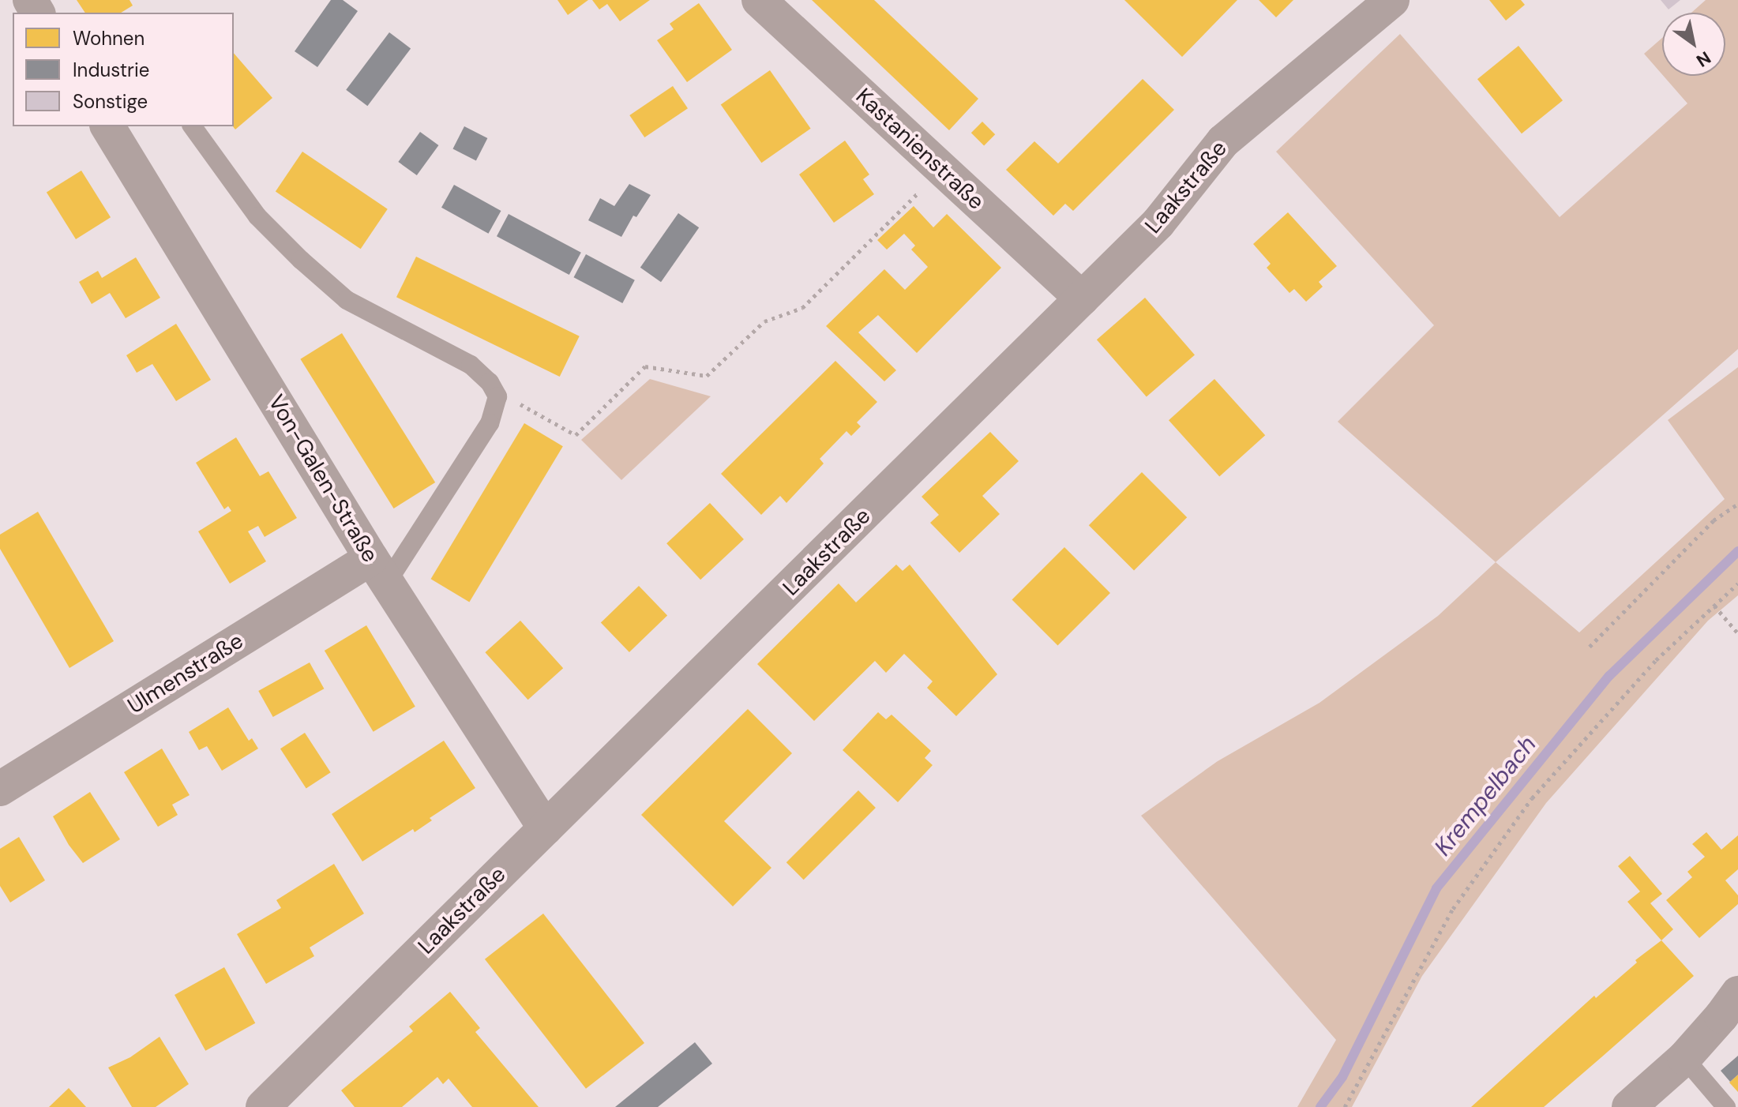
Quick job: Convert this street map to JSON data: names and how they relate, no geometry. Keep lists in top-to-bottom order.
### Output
{
  "streets": {
    "street": [
      "Kastanienstraße",
      "Laakstraße",
      "Von-Galen-Straße",
      "Ulmenstraße"
    ]
  },
  "crossings": [
    ["Kastanienstraße", "Laakstraße"],
    ["Laakstraße", "Von-Galen-Straße"],
    ["Von-Galen-Straße", "Ulmenstraße"]
  ],
  "water": ["Krempelbach"],
  "legend": ["Wohnen", "Industrie", "Sonstige"],
  "north": "bottom right"
}
